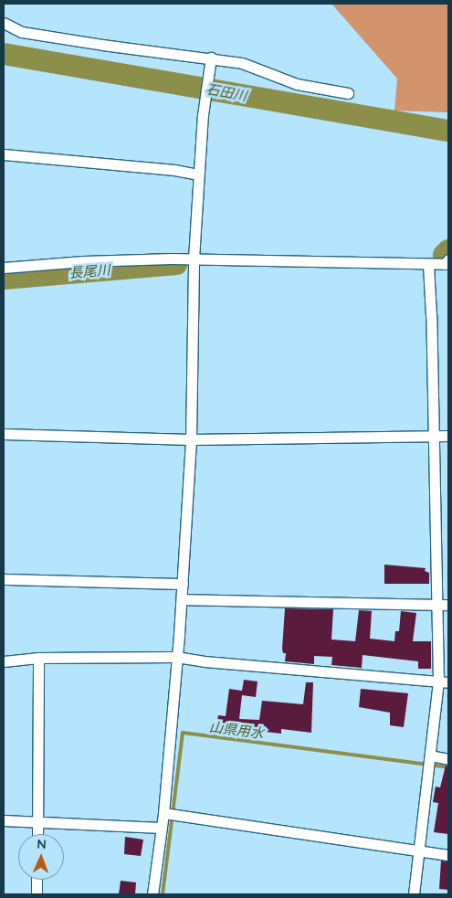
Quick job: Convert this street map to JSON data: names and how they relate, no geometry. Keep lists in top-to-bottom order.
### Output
{
  "water": ["石田川", "長尾川", "山県用水"],
  "north": "top"
}
